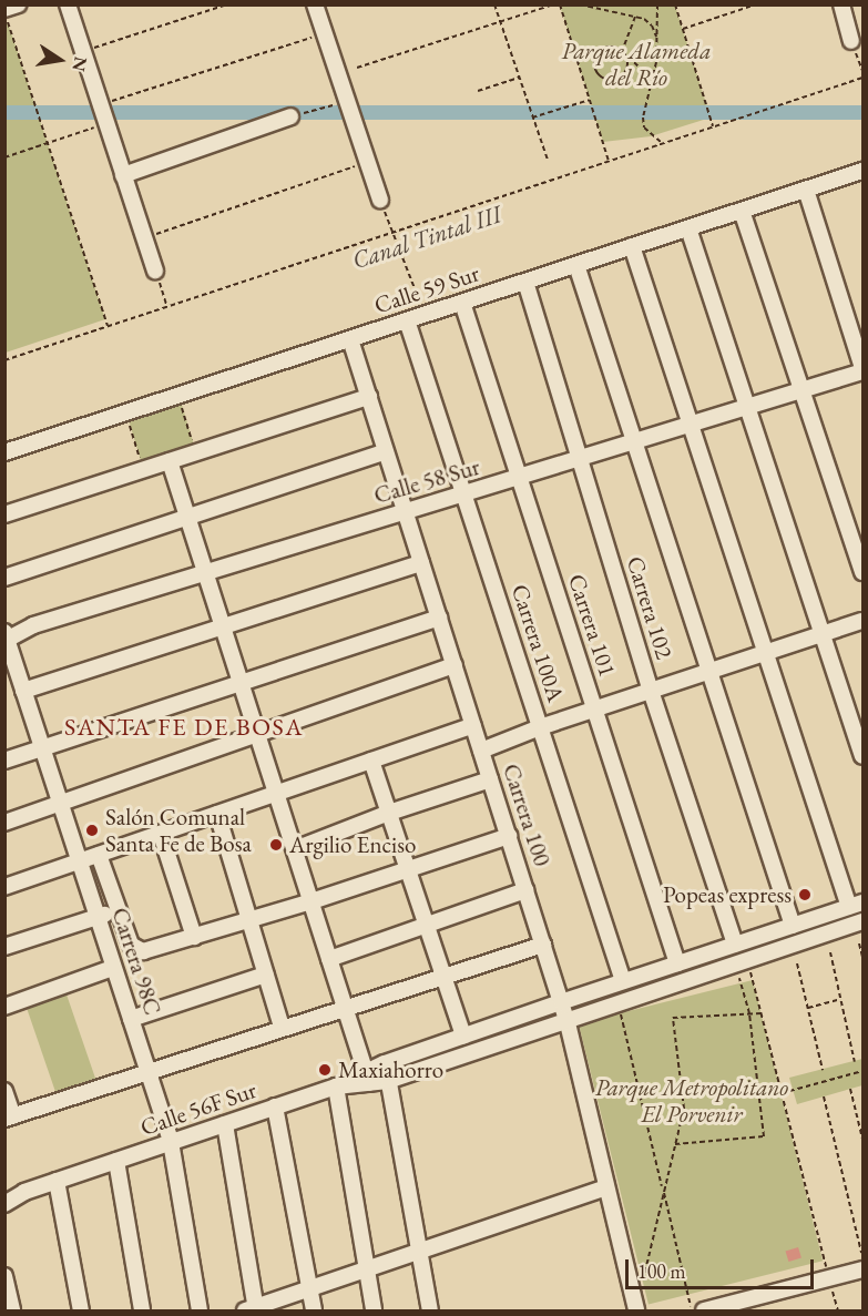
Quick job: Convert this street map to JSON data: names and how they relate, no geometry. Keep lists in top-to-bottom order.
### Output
{
  "streets": {
    "street": [
      "Calle 59 Sur",
      "Calle 58 Sur",
      "Carrera 102",
      "Carrera 101",
      "Carrera 100A",
      "Carrera 100",
      "Carrera 98C",
      "Calle 56F Sur"
    ]
  },
  "crossings": [
    ["Calle 59 Sur", "Carrera 102"],
    ["Calle 59 Sur", "Carrera 101"],
    ["Calle 59 Sur", "Carrera 100A"],
    ["Calle 59 Sur", "Carrera 100"],
    ["Calle 58 Sur", "Carrera 102"],
    ["Calle 58 Sur", "Carrera 101"],
    ["Calle 58 Sur", "Carrera 100A"],
    ["Calle 58 Sur", "Carrera 100"],
    ["Calle 58 Sur", "Carrera 98C"],
    ["Carrera 102", "Calle 56F Sur"],
    ["Carrera 101", "Calle 56F Sur"],
    ["Carrera 100A", "Calle 56F Sur"],
    ["Carrera 100", "Calle 56F Sur"],
    ["Carrera 98C", "Calle 56F Sur"]
  ],
  "districts": ["SANTA FE DE BOSA"],
  "water": ["Canal Tintal III"],
  "parks": ["Parque Alameda del Río", "Parque Metropolitano El Porvenir"],
  "places": [
    "Salón Comunal Santa Fe de Bosa",
    "Argilio Enciso",
    "Popeas express",
    "Maxiahorro"
  ],
  "scale_bar": "100 m",
  "north": "right"
}
